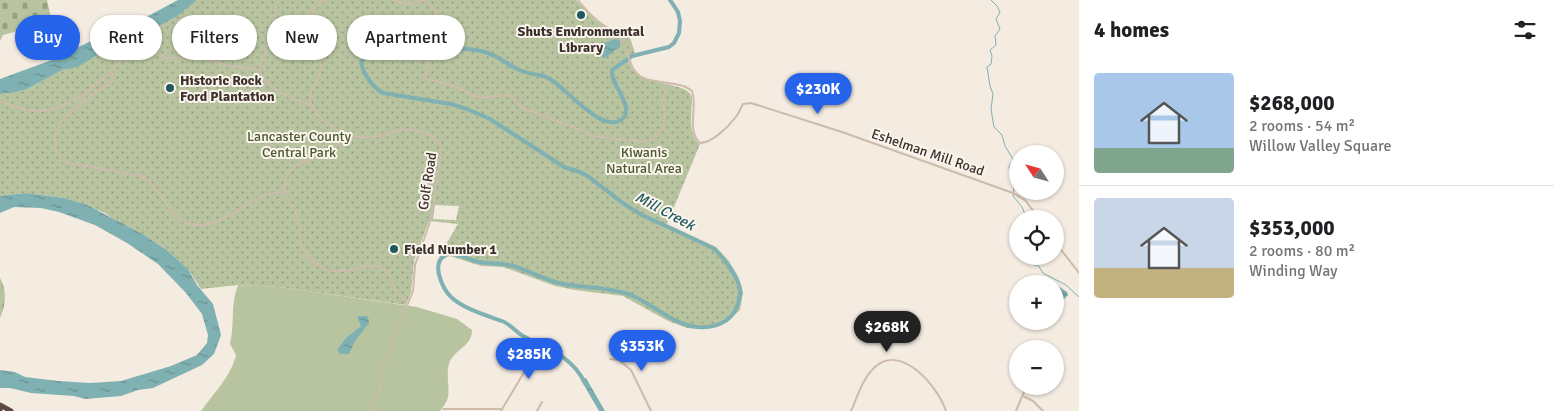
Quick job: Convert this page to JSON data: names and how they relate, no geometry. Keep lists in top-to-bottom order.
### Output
{
  "streets": {
    "street": ["Eshelman Mill Road", "Golf Road"]
  },
  "water": ["Mill Creek"],
  "parks": ["Lancaster County Central Park", "Kiwanis Natural Area"],
  "places": ["Shuts Environmental Library", "Historic Rock Ford Plantation", "Field Number 1"],
  "north": "top left",
  "page": {
    "heading": "4 homes",
    "chip": [
      "Buy",
      "Rent",
      "Filters",
      "New",
      "Apartment"
    ],
    "list": [
      {
        "name": "$268,000",
        "note": "2 rooms · 54 m² · Willow Valley Square"
      },
      {
        "name": "$353,000",
        "note": "2 rooms · 80 m² · Winding Way"
      }
    ],
    "price": [
      "$230K",
      "$268K",
      "$353K",
      "$285K"
    ],
    "map_buttons": ["+", "−"]
  }
}
